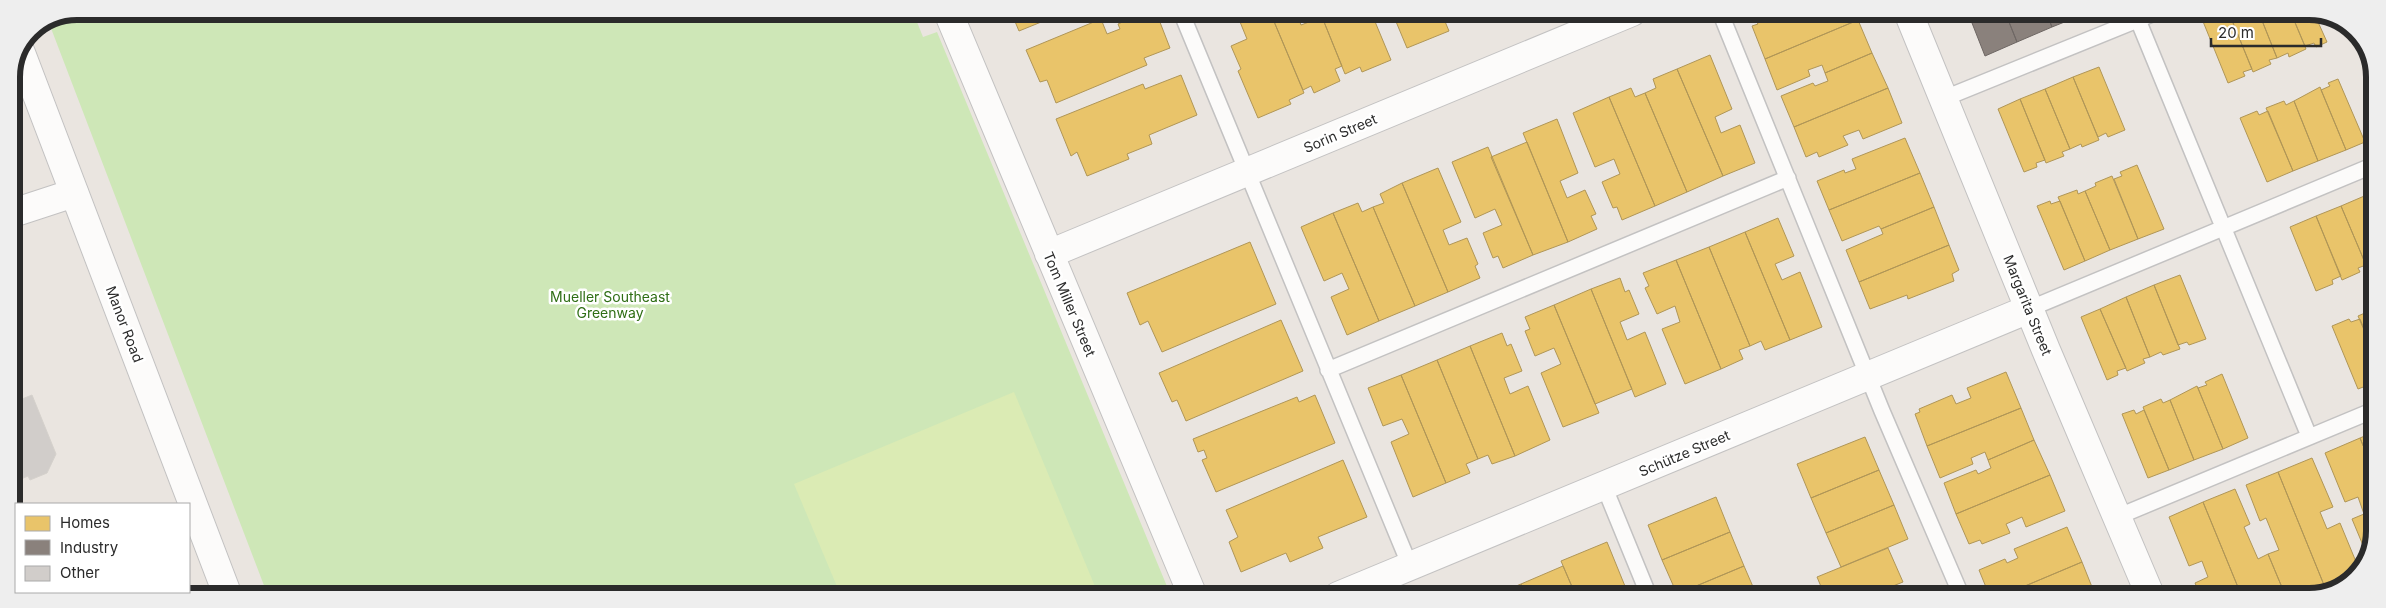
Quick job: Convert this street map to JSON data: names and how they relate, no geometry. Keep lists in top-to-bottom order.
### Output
{
  "streets": {
    "street": [
      "Sorin Street",
      "Tom Miller Street",
      "Margarita Street",
      "Manor Road",
      "Schütze Street"
    ]
  },
  "crossings": [
    ["Sorin Street", "Tom Miller Street"],
    ["Margarita Street", "Schütze Street"]
  ],
  "parks": ["Mueller Southeast Greenway"],
  "legend": ["Homes", "Industry", "Other"],
  "scale_bar": "20 m"
}
